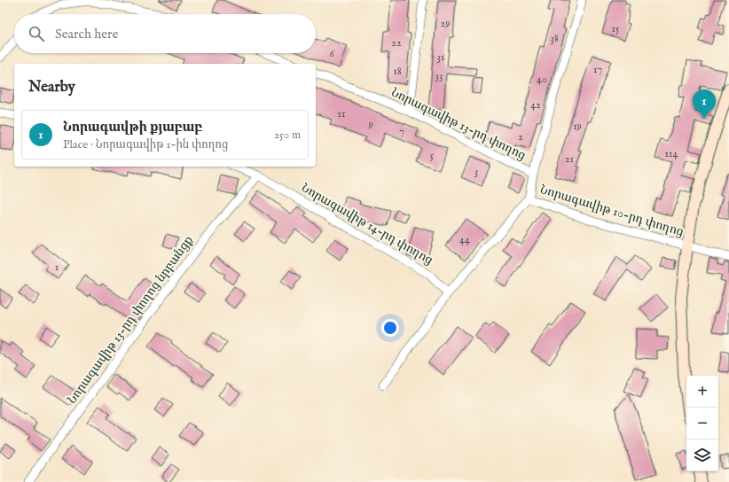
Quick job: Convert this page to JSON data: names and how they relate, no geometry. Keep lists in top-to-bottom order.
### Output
{
  "streets": {
    "street": [
      "Նորագավիթ 13-րդ փողոց",
      "Նորագավիթ 10-րդ փողոց",
      "Նորագավիթ 14-րդ փողոց",
      "Նորագավիթ 13-րդ փողոց նրբանցք"
    ]
  },
  "crossings": [
    ["Նորագավիթ 13-րդ փողոց", "Նորագավիթ 10-րդ փողոց"],
    ["Նորագավիթ 10-րդ փողոց", "Նորագավիթ 14-րդ փողոց"],
    ["Նորագավիթ 14-րդ փողոց", "Նորագավիթ 13-րդ փողոց նրբանցք"]
  ],
  "house_numbers": [
    "29",
    "15",
    "38",
    "22",
    "6",
    "31",
    "17",
    "18",
    "33",
    "40",
    "42",
    "11",
    "9",
    "19",
    "7",
    "2",
    "114",
    "5",
    "21",
    "3",
    "44",
    "1"
  ],
  "page": {
    "search": "Search here",
    "heading": "Nearby",
    "pins": "1",
    "list": [
      {
        "mark": "1",
        "name": "Նորագավթի քյաբաբ",
        "note": "Place · Նորագավիթ 1-ին փողոց",
        "value": "250 m"
      }
    ],
    "map_buttons": ["+", "−"]
  }
}
